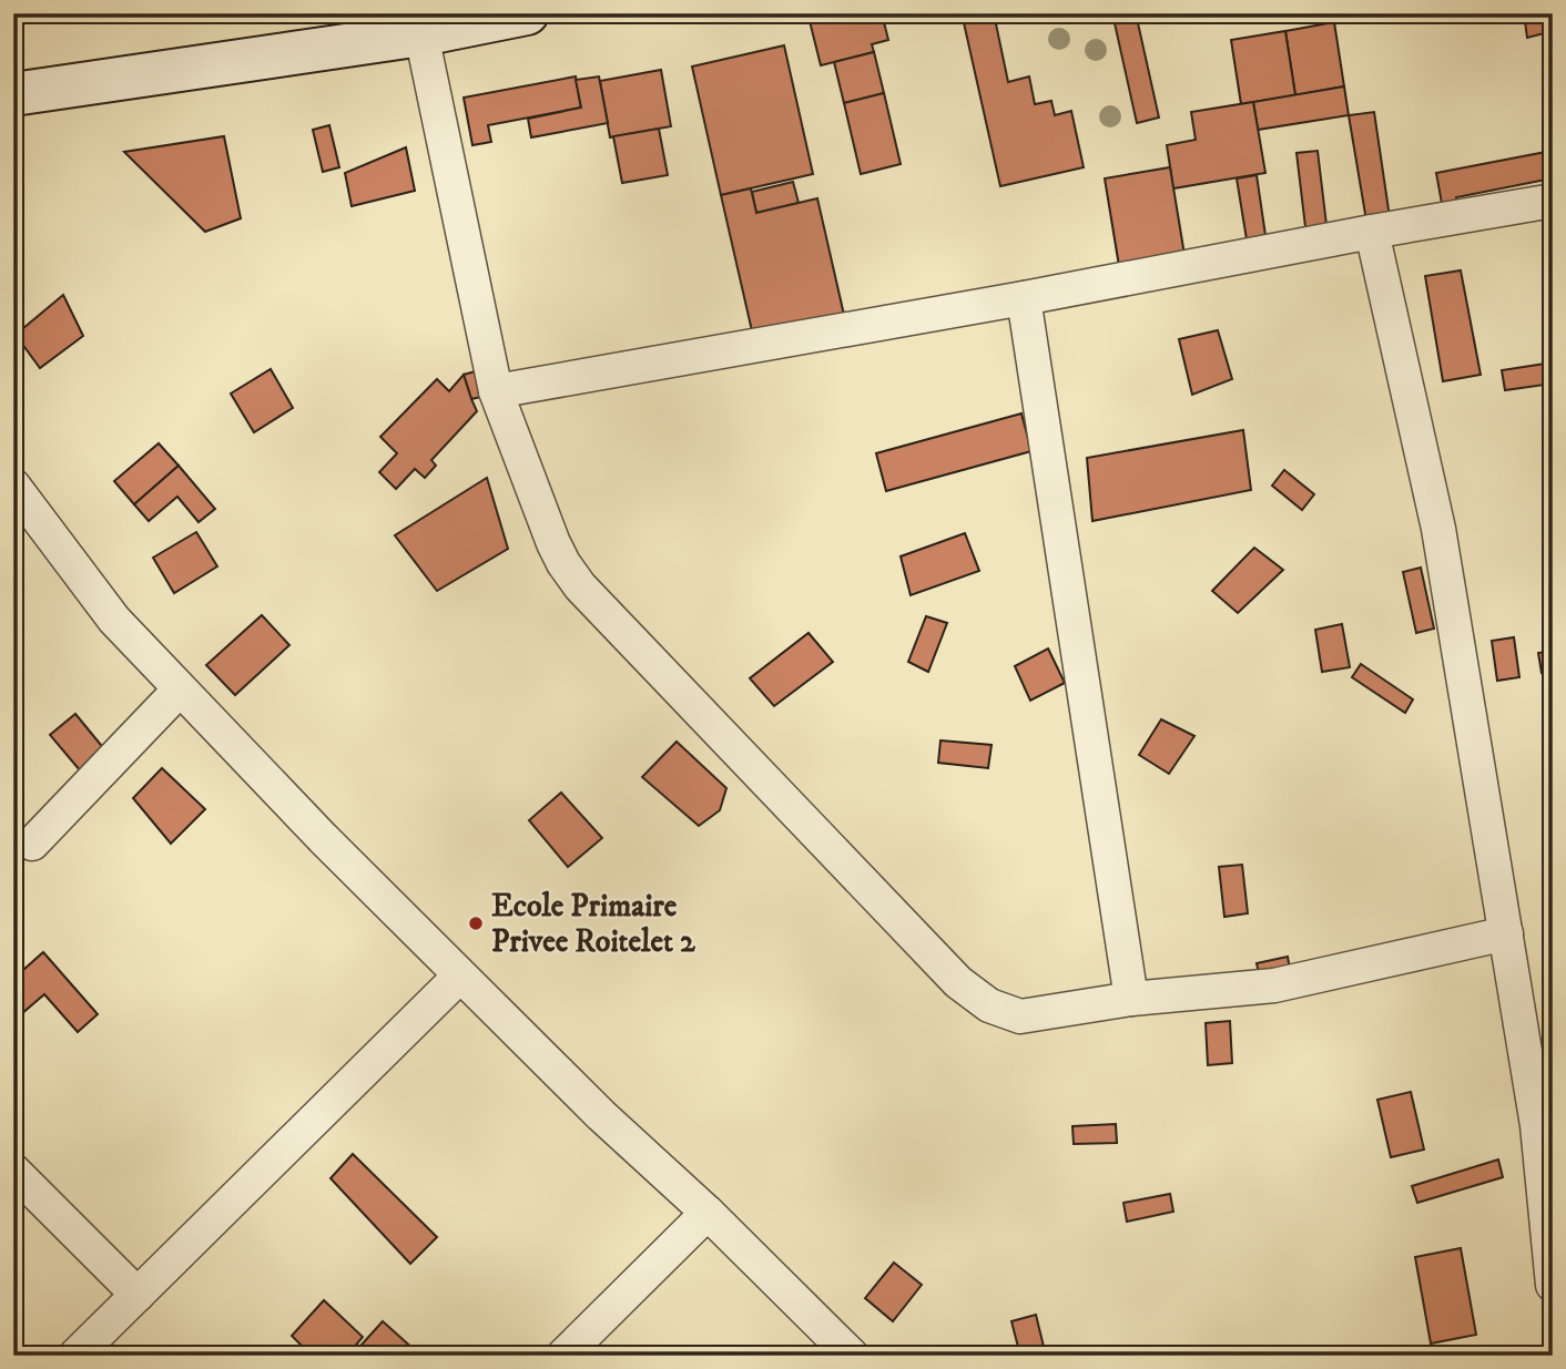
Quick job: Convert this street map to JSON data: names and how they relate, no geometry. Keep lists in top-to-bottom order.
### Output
{
  "places": ["Ecole Primaire Privee Roitelet 2"]
}
